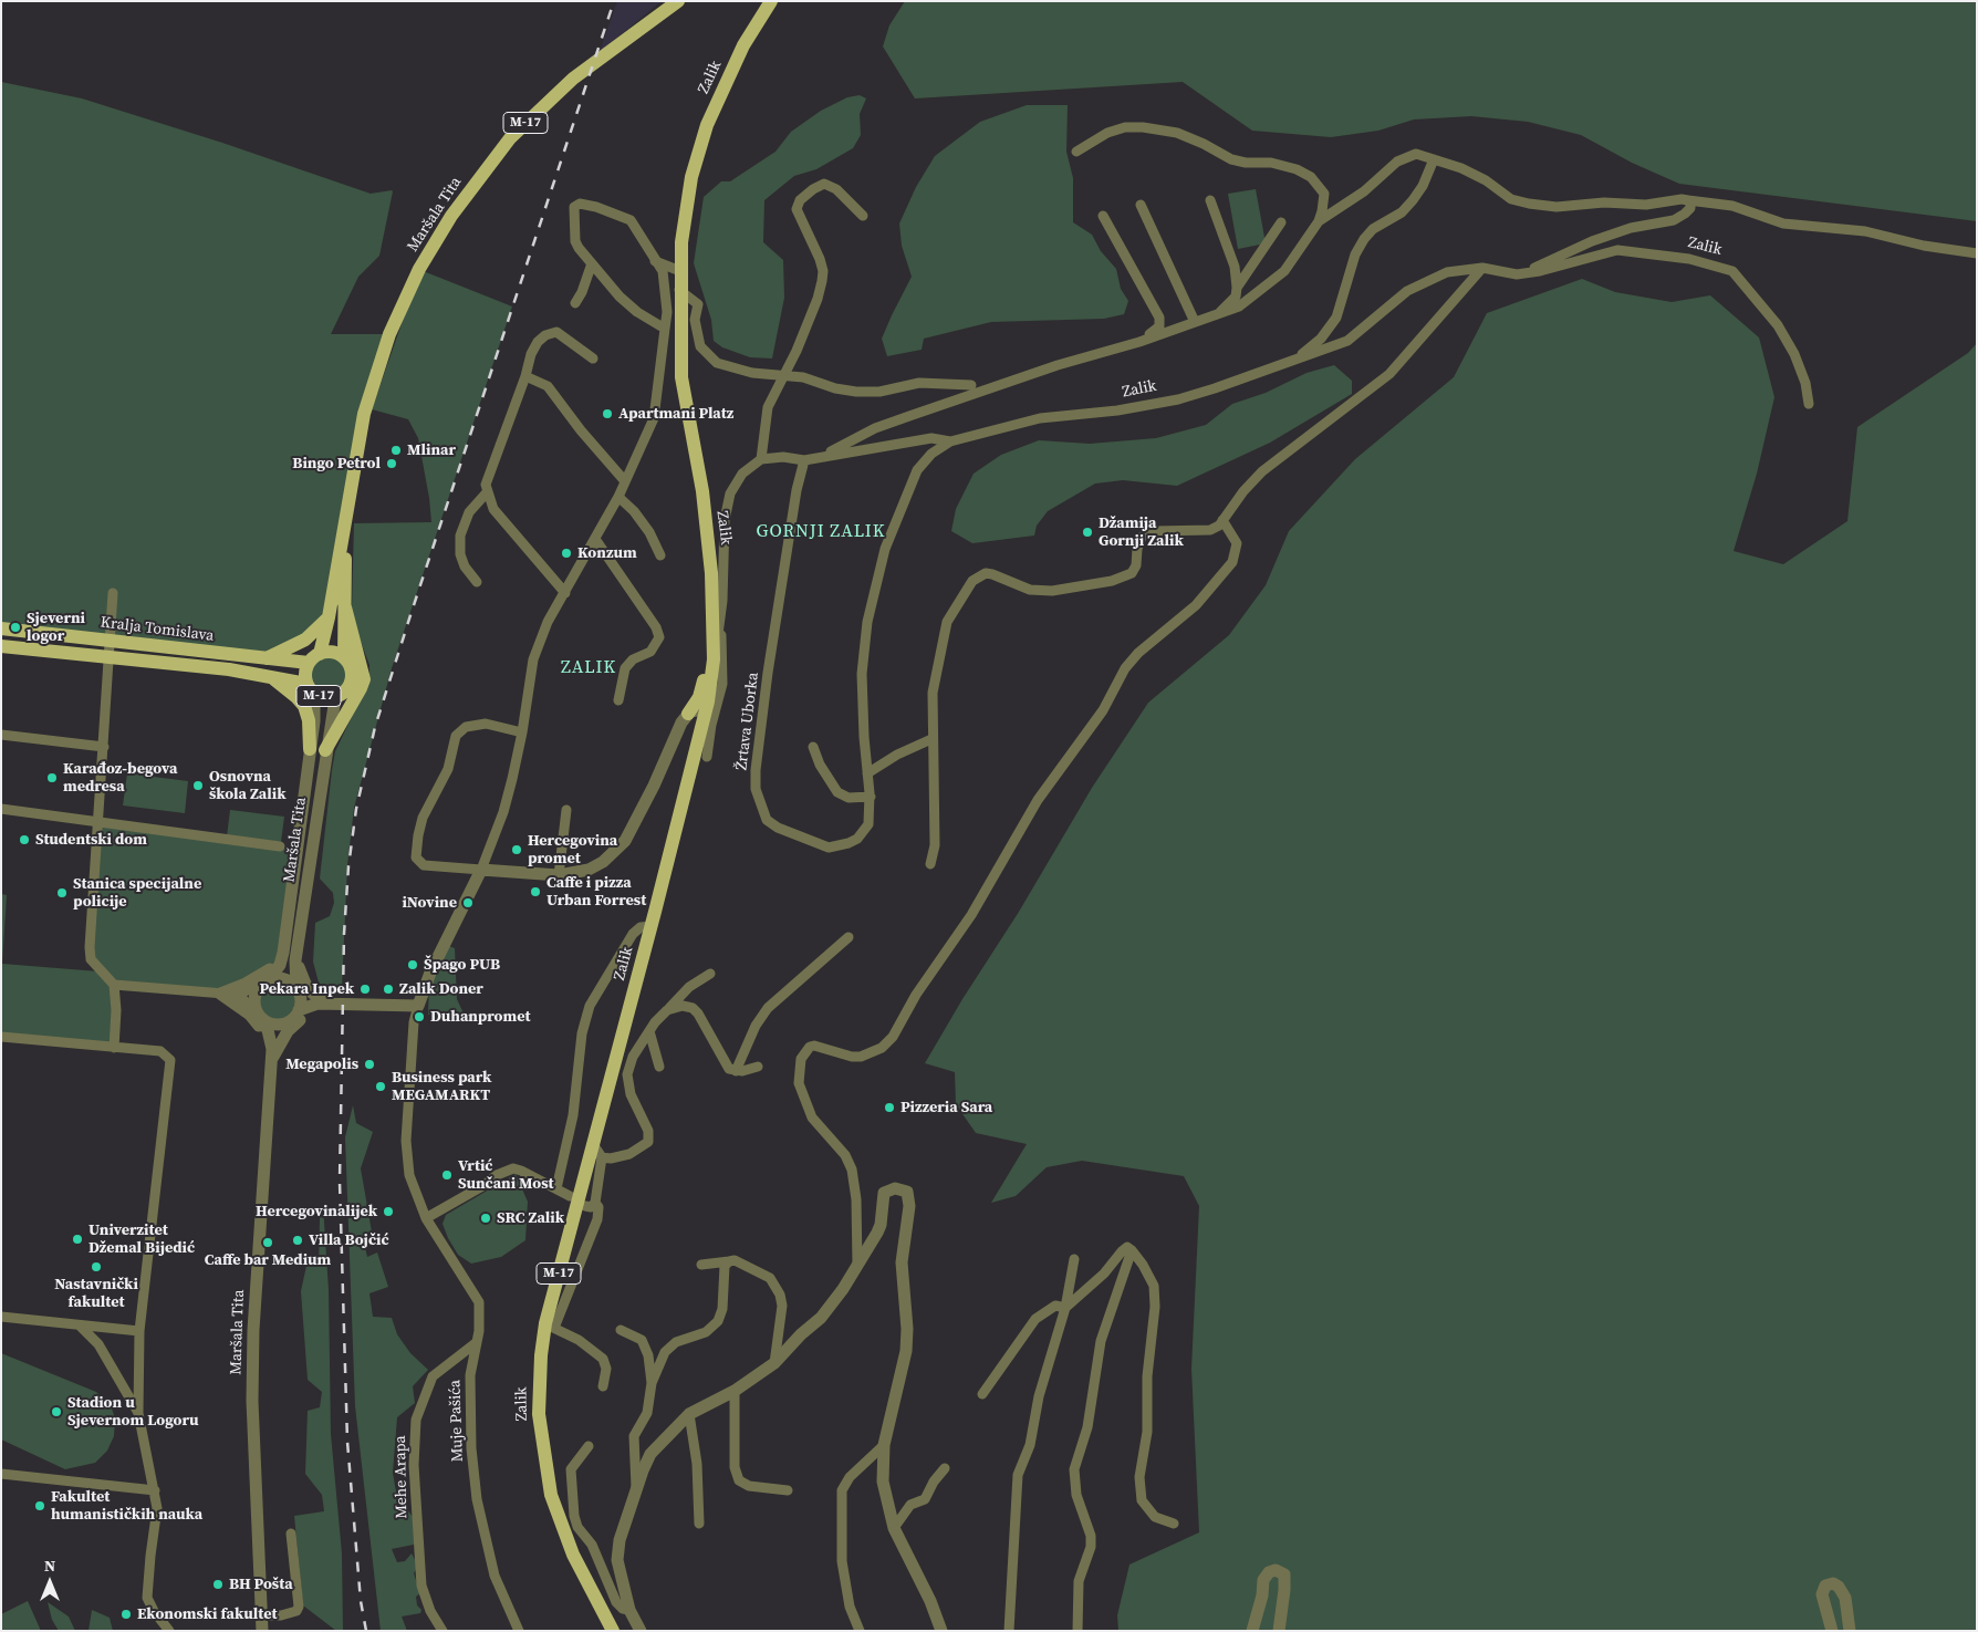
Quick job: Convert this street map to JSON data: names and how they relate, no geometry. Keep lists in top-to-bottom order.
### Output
{
  "streets": {
    "main road": [
      "Zalik",
      "M-17",
      "Maršala Tita",
      "Kralja Tomislava"
    ],
    "street": ["Žrtava Uborka", "Muje Pašića", "Mehe Arapa"]
  },
  "crossings": [
    ["Zalik", "Žrtava Uborka"],
    ["M-17", "Maršala Tita"],
    ["M-17", "Kralja Tomislava"],
    ["Maršala Tita", "Kralja Tomislava"],
    ["Muje Pašića", "Mehe Arapa"]
  ],
  "districts": ["GORNJI ZALIK", "ZALIK"],
  "places": [
    "Apartmani Platz",
    "Mlinar",
    "Bingo Petrol",
    "Džamija Gornji Zalik",
    "Konzum",
    "Sjeverni logor",
    "Karađoz-begova medresa",
    "Osnovna škola Zalik",
    "Studentski dom",
    "Hercegovina promet",
    "Caffe i pizza Urban Forrest",
    "Stanica specijalne policije",
    "iNovine",
    "Špago PUB",
    "Pekara Inpek",
    "Zalik Doner",
    "Duhanpromet",
    "Megapolis",
    "Business park MEGAMARKT",
    "Pizzeria Sara",
    "Vrtić Sunčani Most",
    "Hercegovinalijek",
    "SRC Zalik",
    "Univerzitet Džemal Bijedić",
    "Villa Bojčić",
    "Caffe bar Medium",
    "Nastavnički fakultet",
    "Stadion u Sjevernom Logoru",
    "Fakultet humanističkih nauka",
    "BH Pošta",
    "Ekonomski fakultet"
  ],
  "north": "top"
}
